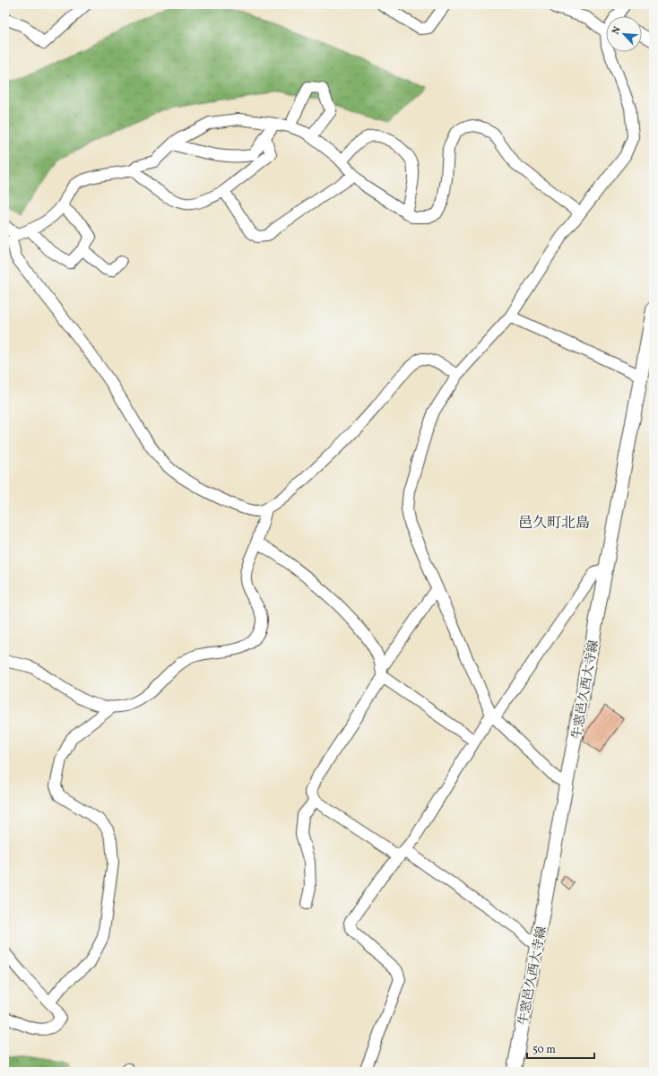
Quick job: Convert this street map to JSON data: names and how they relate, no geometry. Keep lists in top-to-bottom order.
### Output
{
  "streets": {
    "main road": ["牛窓邑久西大寺線"]
  },
  "districts": ["邑久町北島"],
  "scale_bar": "50 m",
  "north": "top left"
}
